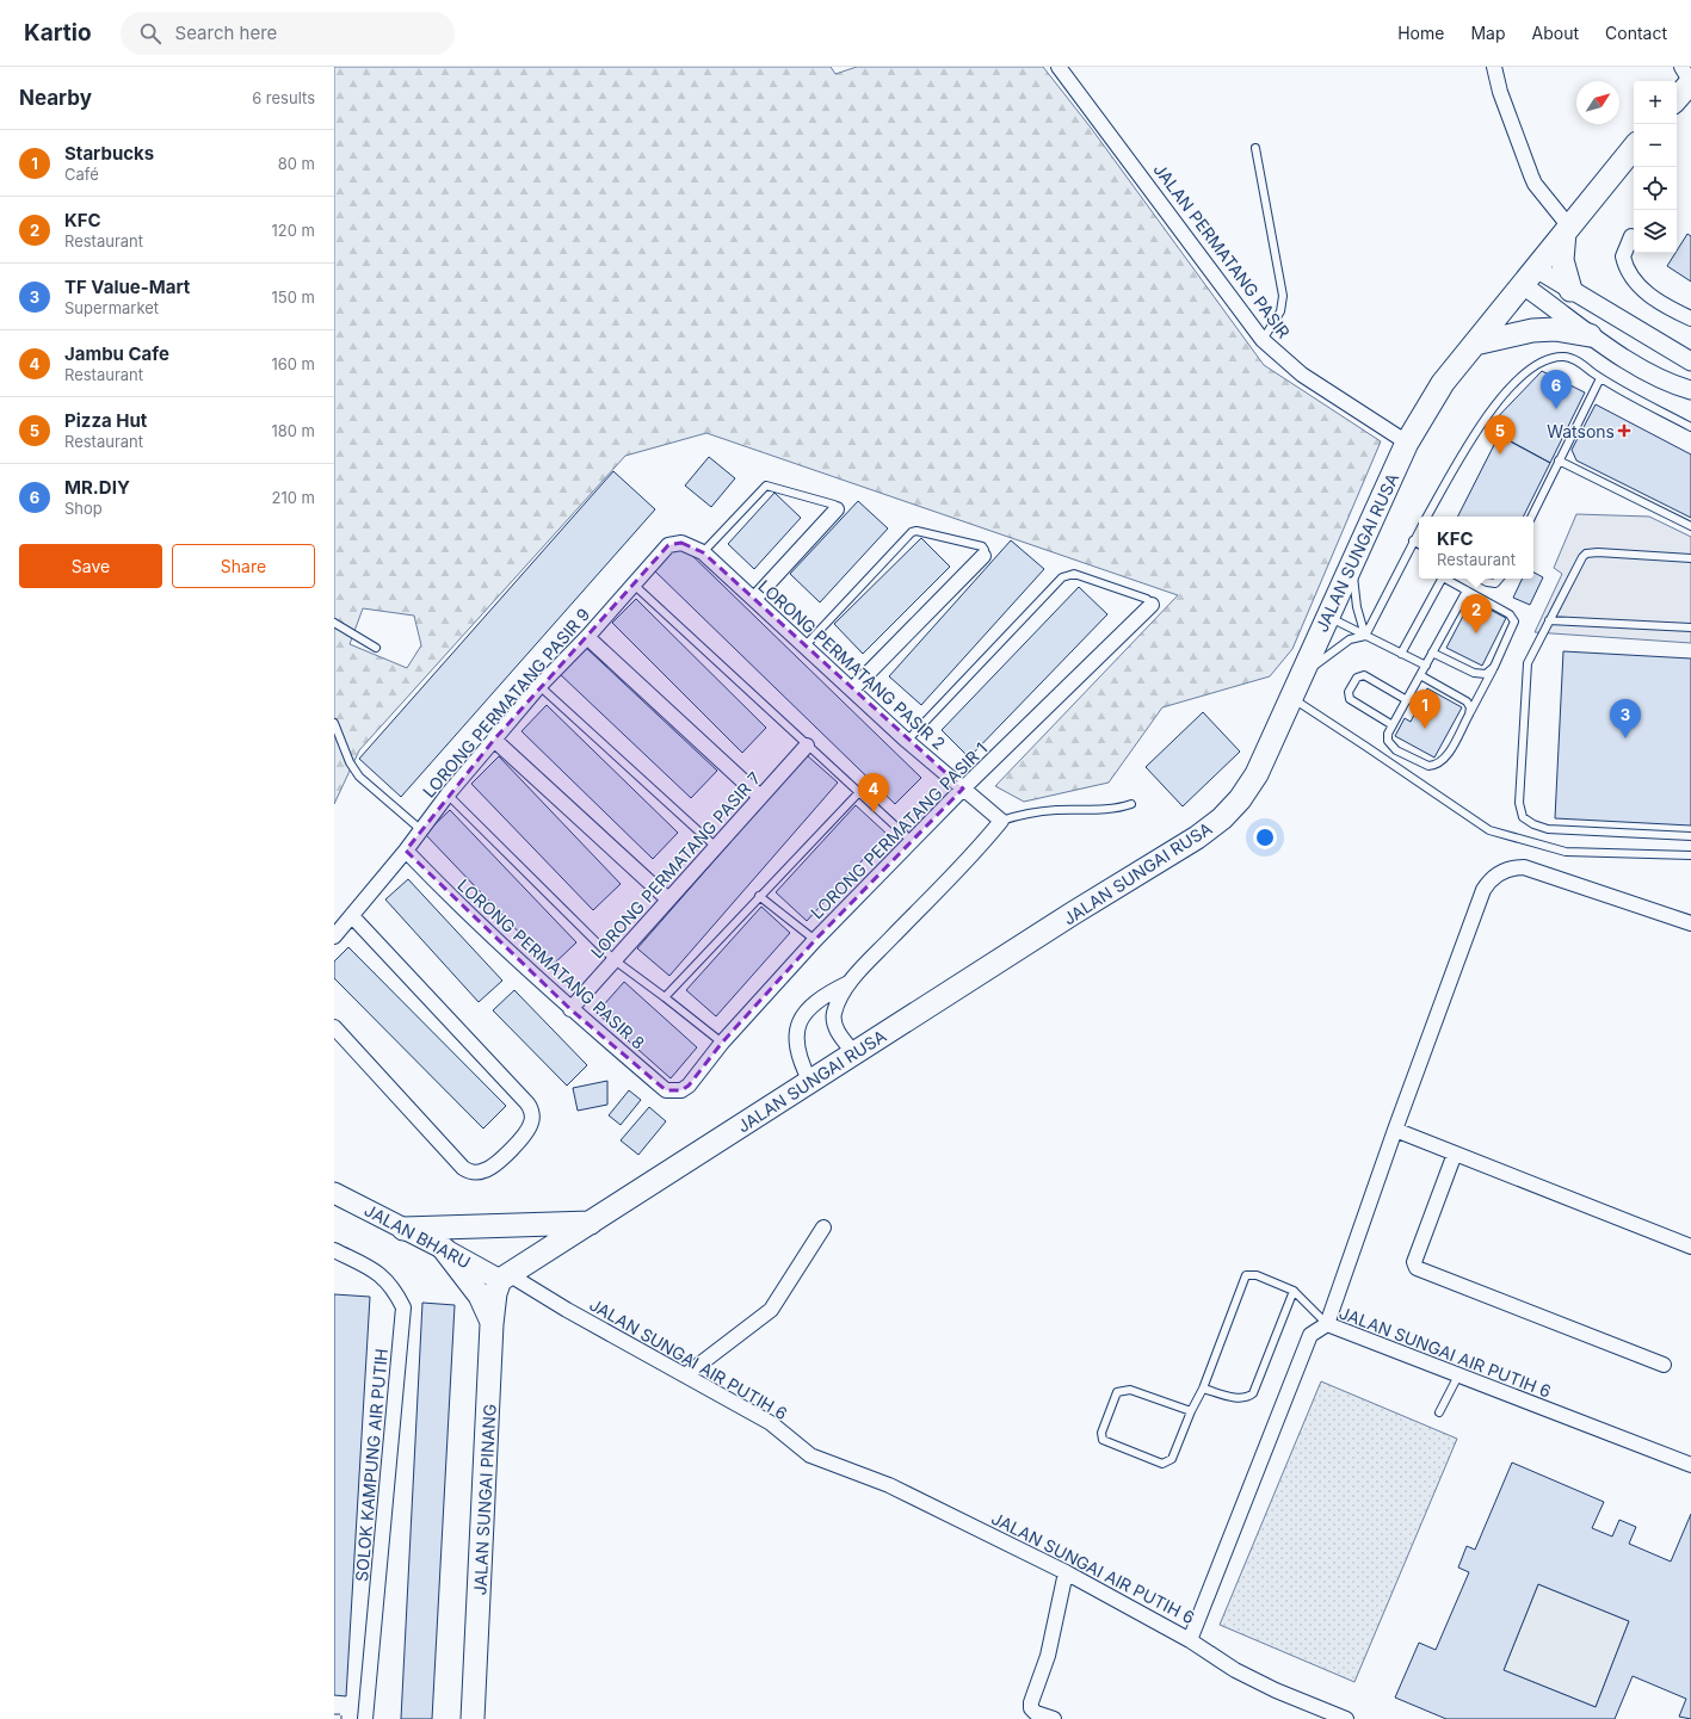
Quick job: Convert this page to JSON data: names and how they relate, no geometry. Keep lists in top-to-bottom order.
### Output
{
  "streets": {
    "main road": ["JALAN SUNGAI RUSA", "JALAN BHARU", "JALAN SUNGAI PINANG"],
    "street": [
      "JALAN PERMATANG PASIR",
      "LORONG PERMATANG PASIR 2",
      "LORONG PERMATANG PASIR 9",
      "LORONG PERMATANG PASIR 1",
      "LORONG PERMATANG PASIR 7",
      "LORONG PERMATANG PASIR 8",
      "JALAN SUNGAI AIR PUTIH 6",
      "SOLOK KAMPUNG AIR PUTIH"
    ]
  },
  "crossings": [
    ["JALAN PERMATANG PASIR", "JALAN SUNGAI RUSA"],
    ["JALAN SUNGAI RUSA", "JALAN BHARU"],
    ["JALAN SUNGAI RUSA", "JALAN SUNGAI AIR PUTIH 6"],
    ["JALAN SUNGAI RUSA", "JALAN SUNGAI PINANG"],
    ["LORONG PERMATANG PASIR 2", "LORONG PERMATANG PASIR 9"],
    ["LORONG PERMATANG PASIR 2", "LORONG PERMATANG PASIR 1"],
    ["LORONG PERMATANG PASIR 9", "LORONG PERMATANG PASIR 8"],
    ["LORONG PERMATANG PASIR 1", "LORONG PERMATANG PASIR 8"],
    ["LORONG PERMATANG PASIR 7", "LORONG PERMATANG PASIR 8"],
    ["JALAN BHARU", "JALAN SUNGAI AIR PUTIH 6"],
    ["JALAN BHARU", "JALAN SUNGAI PINANG"],
    ["JALAN SUNGAI AIR PUTIH 6", "JALAN SUNGAI PINANG"]
  ],
  "places": {
    "health": ["Watsons"]
  },
  "north": "top right",
  "page": {
    "header": "Kartio",
    "search": "Search here",
    "nav": [
      "Home",
      "Map",
      "About",
      "Contact"
    ],
    "heading": ["Nearby", "6 results"],
    "map_buttons": ["+", "−"],
    "list": [
      {
        "mark": "1",
        "name": "Starbucks",
        "note": "Café",
        "value": "80 m"
      },
      {
        "mark": "2",
        "name": "KFC",
        "note": "Restaurant",
        "value": "120 m"
      },
      {
        "mark": "3",
        "name": "TF Value-Mart",
        "note": "Supermarket",
        "value": "150 m"
      },
      {
        "mark": "4",
        "name": "Jambu Cafe",
        "note": "Restaurant",
        "value": "160 m"
      },
      {
        "mark": "5",
        "name": "Pizza Hut",
        "note": "Restaurant",
        "value": "180 m"
      },
      {
        "mark": "6",
        "name": "MR.DIY",
        "note": "Shop",
        "value": "210 m"
      }
    ],
    "pins": [
      "6",
      "5",
      "2",
      "1",
      "3",
      "4"
    ],
    "popup": ["KFC", "Restaurant"],
    "buttons": ["Save", "Share"]
  }
}
